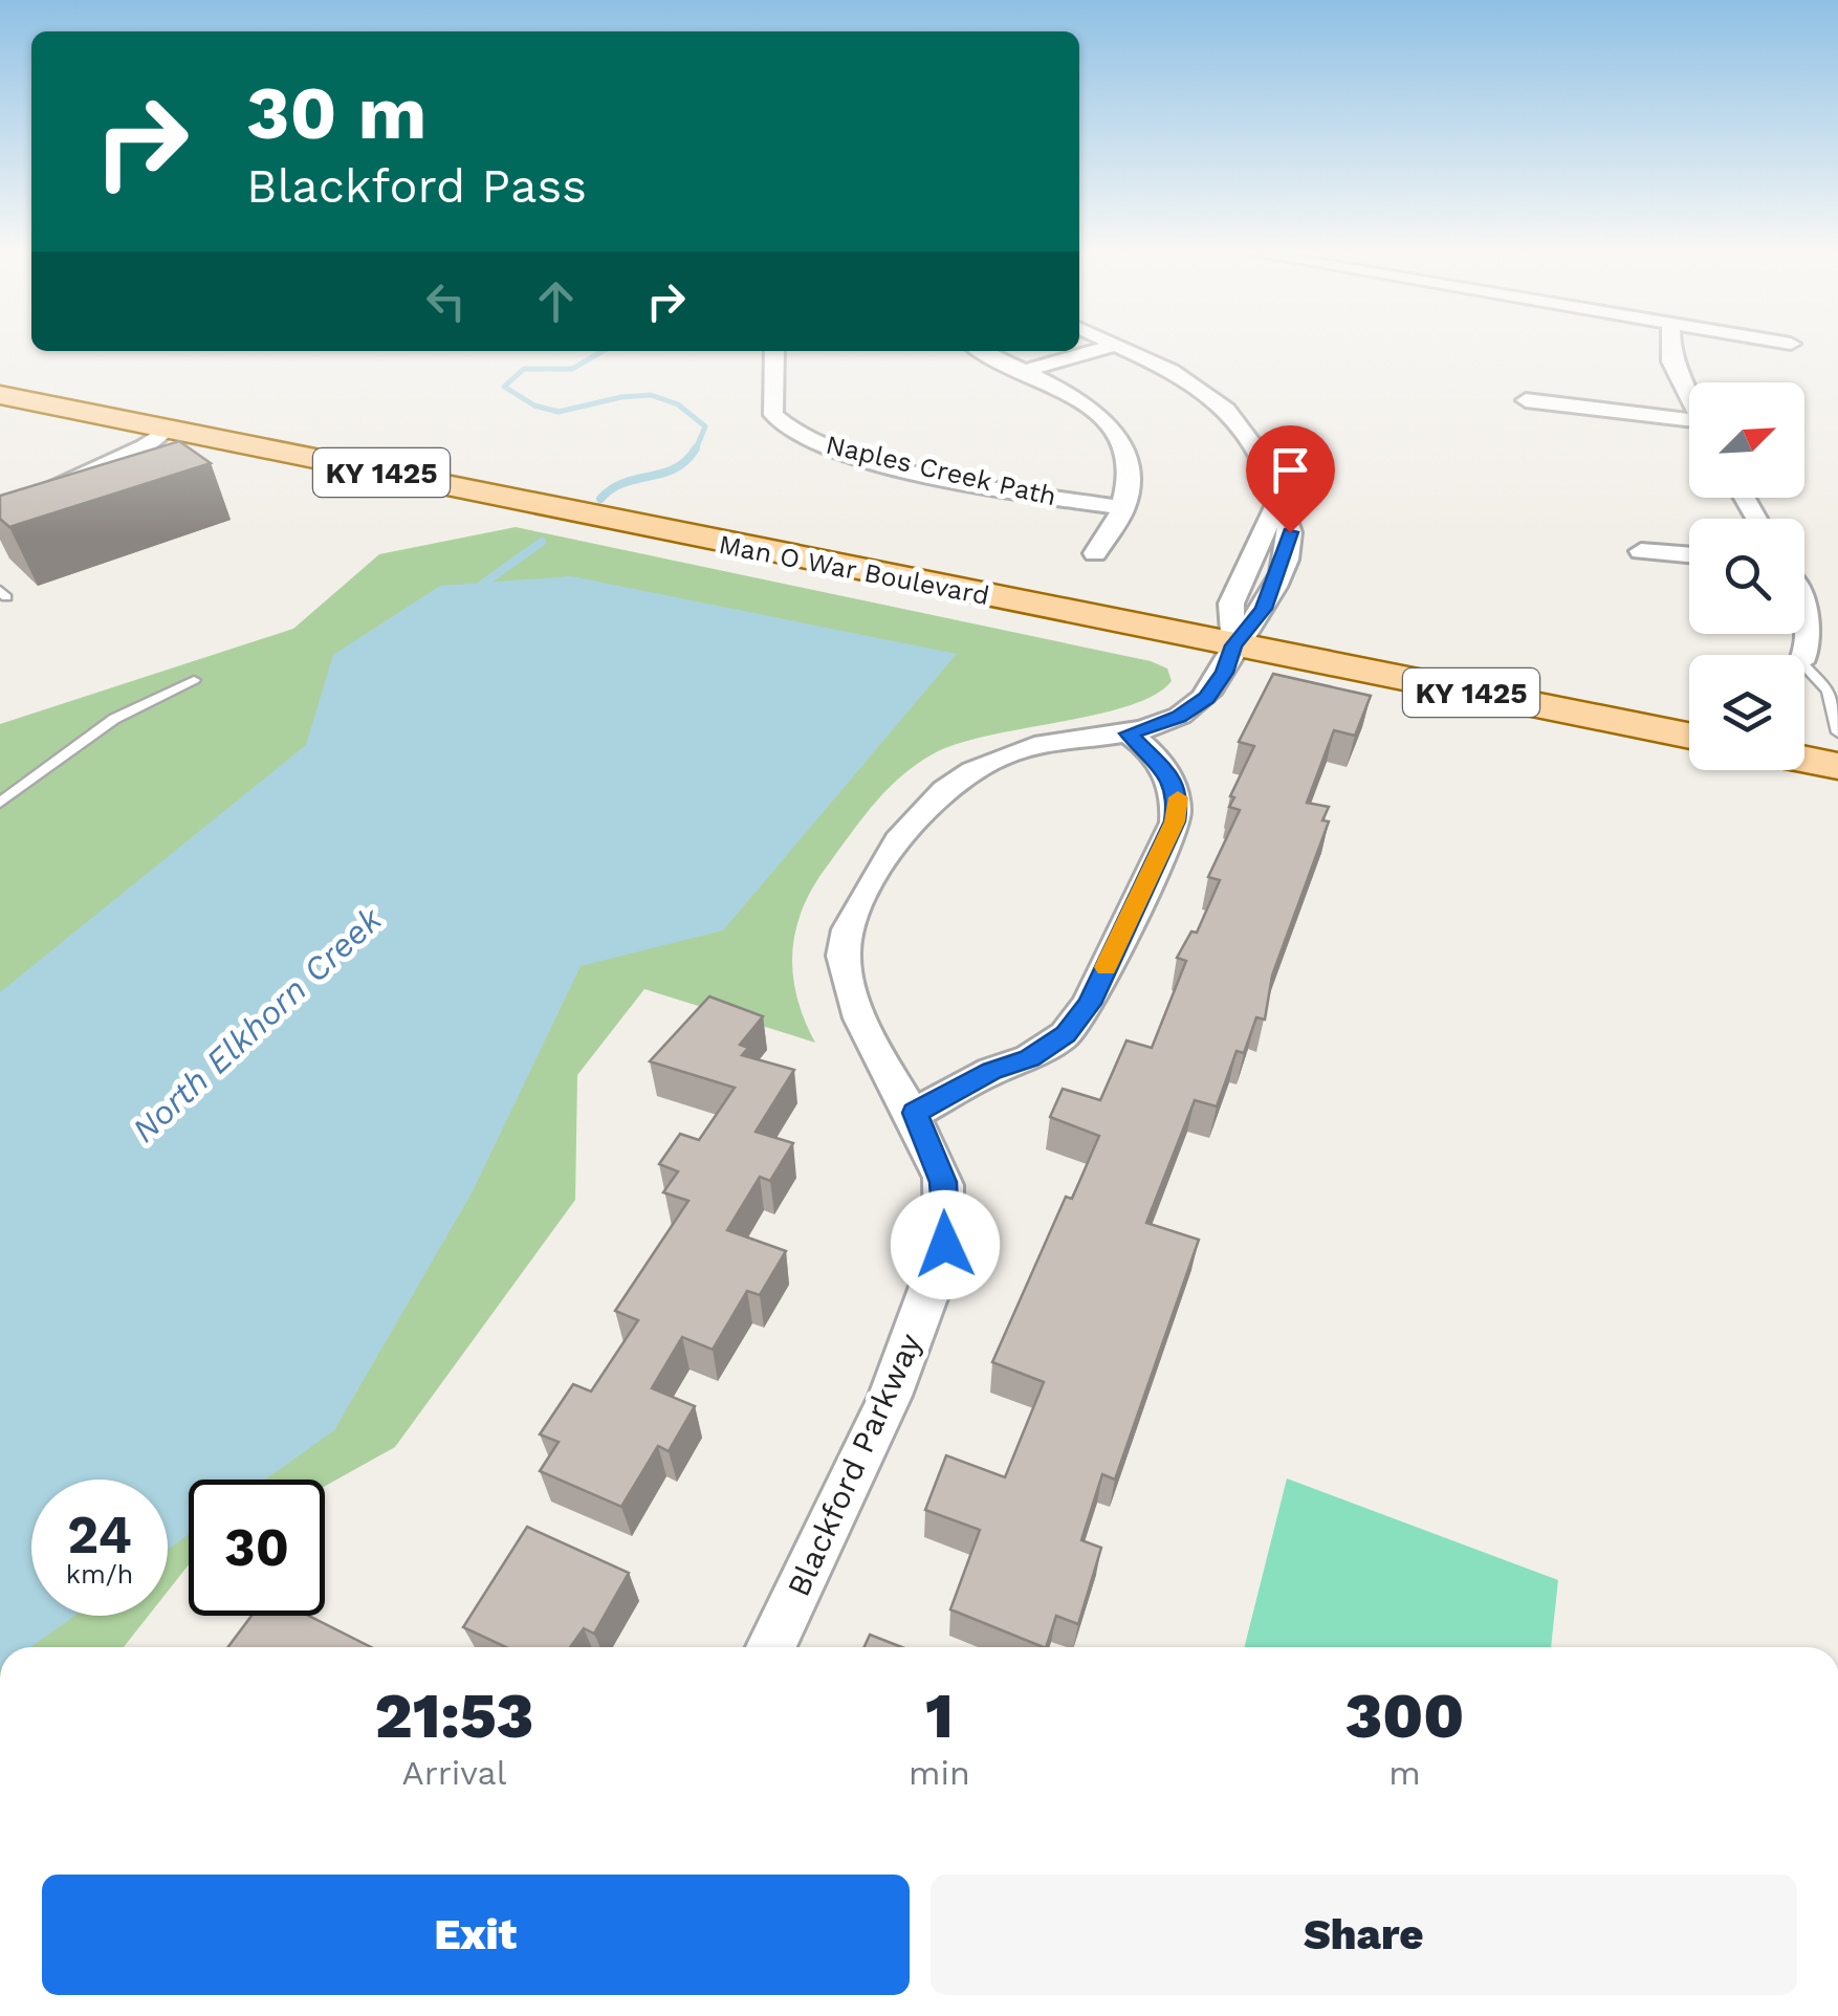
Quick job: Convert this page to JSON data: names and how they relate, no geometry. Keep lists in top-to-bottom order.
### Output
{
  "streets": {
    "main road": ["KY 1425", "Man O War Boulevard"],
    "street": ["Naples Creek Path", "Blackford Parkway"]
  },
  "crossings": [
    ["Man O War Boulevard", "Blackford Parkway"]
  ],
  "water": ["North Elkhorn Creek"],
  "north": "top right",
  "page": {
    "turn": ["30 m", "Blackford Pass"],
    "speed": "24 km/h",
    "limit": "30",
    "eta": [
      "21:53",
      "Arrival",
      "1",
      "min",
      "300",
      "m"
    ],
    "buttons": ["Exit", "Share"]
  }
}
